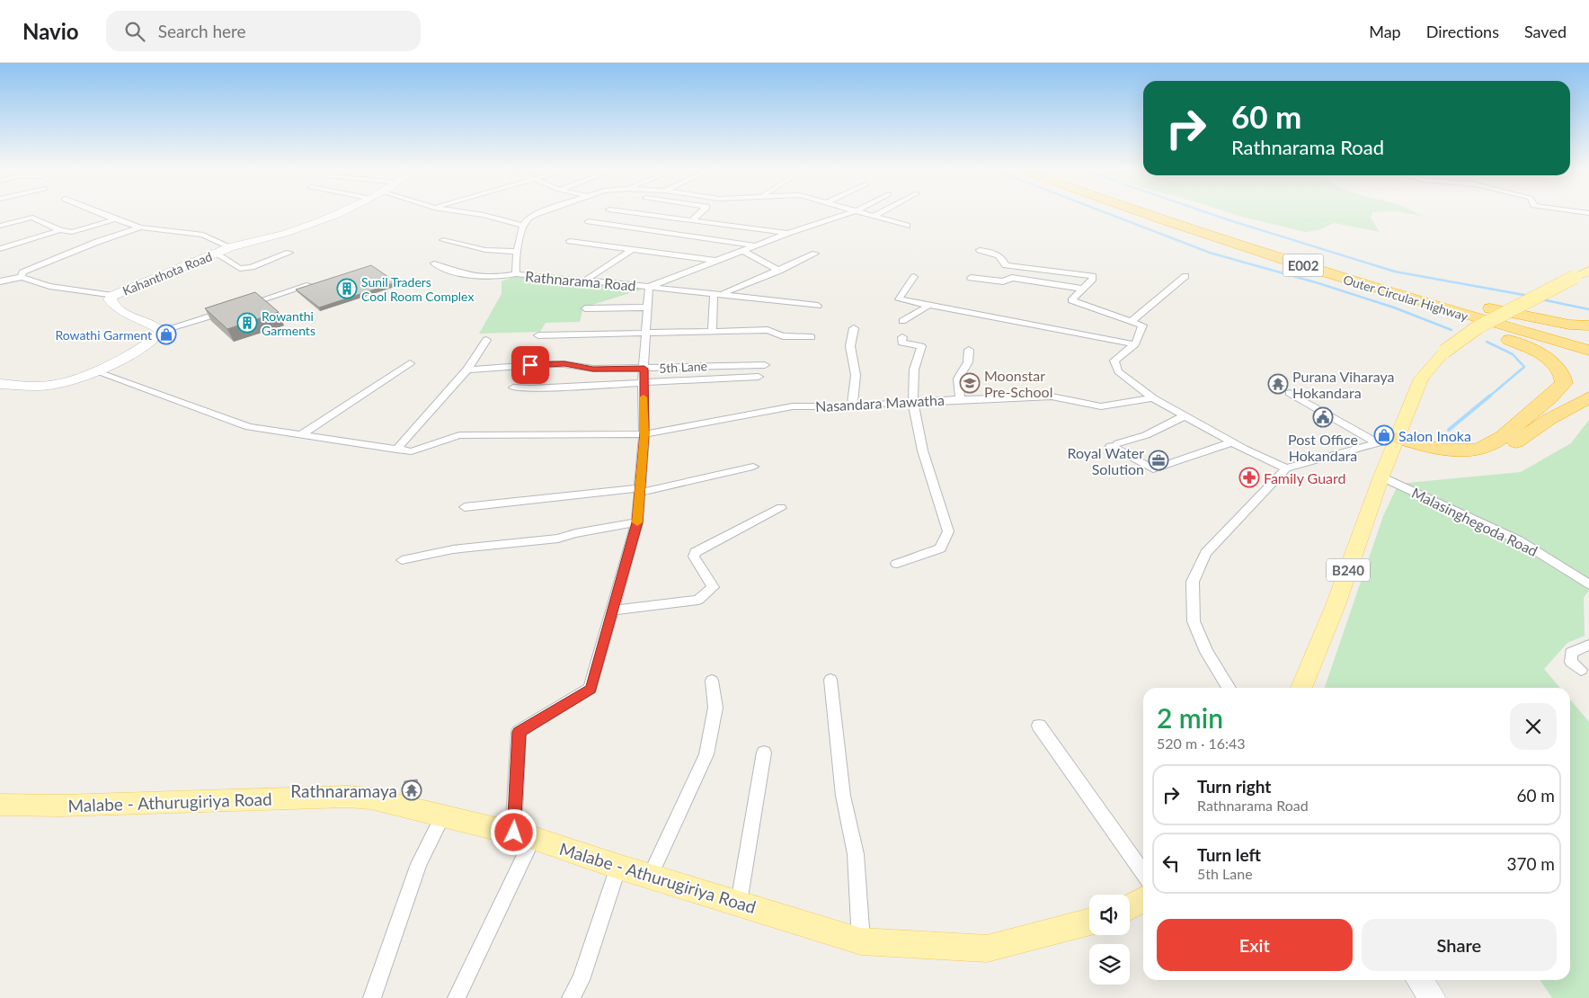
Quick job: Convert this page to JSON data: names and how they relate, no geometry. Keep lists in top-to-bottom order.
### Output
{
  "streets": {
    "highway": ["E002", "Outer Circular Highway"],
    "main road": ["Kahanthota Road", "B240", "Malabe - Athurugiriya Road"],
    "street": [
      "Rathnarama Road",
      "5th Lane",
      "Nasandara Mawatha",
      "Malasinghegoda Road"
    ]
  },
  "crossings": [
    ["Rathnarama Road", "5th Lane"],
    ["Rathnarama Road", "Nasandara Mawatha"],
    ["Rathnarama Road", "Malabe - Athurugiriya Road"],
    ["Malasinghegoda Road", "B240"]
  ],
  "places": {
    "building": ["Sunil Traders Cool Room Complex", "Rowanthi Garments"],
    "shop": ["Rowathi Garment", "Salon Inoka"],
    "school or university": ["Moonstar Pre-School"],
    "temple": ["Purana Viharaya Hokandara", "Rathnaramaya"],
    "public building": ["Post Office Hokandara"],
    "office": ["Royal Water Solution"],
    "pharmacy": ["Family Guard"]
  },
  "page": {
    "header": "Navio",
    "search": "Search here",
    "nav": ["Map", "Directions", "Saved"],
    "turn": ["60 m", "Rathnarama Road"],
    "heading": ["2 min", "520 m · 16:43"],
    "list": [
      {
        "name": "Turn right",
        "note": "Rathnarama Road",
        "value": "60 m"
      },
      {
        "name": "Turn left",
        "note": "5th Lane",
        "value": "370 m"
      }
    ],
    "buttons": ["Exit", "Share"]
  }
}
